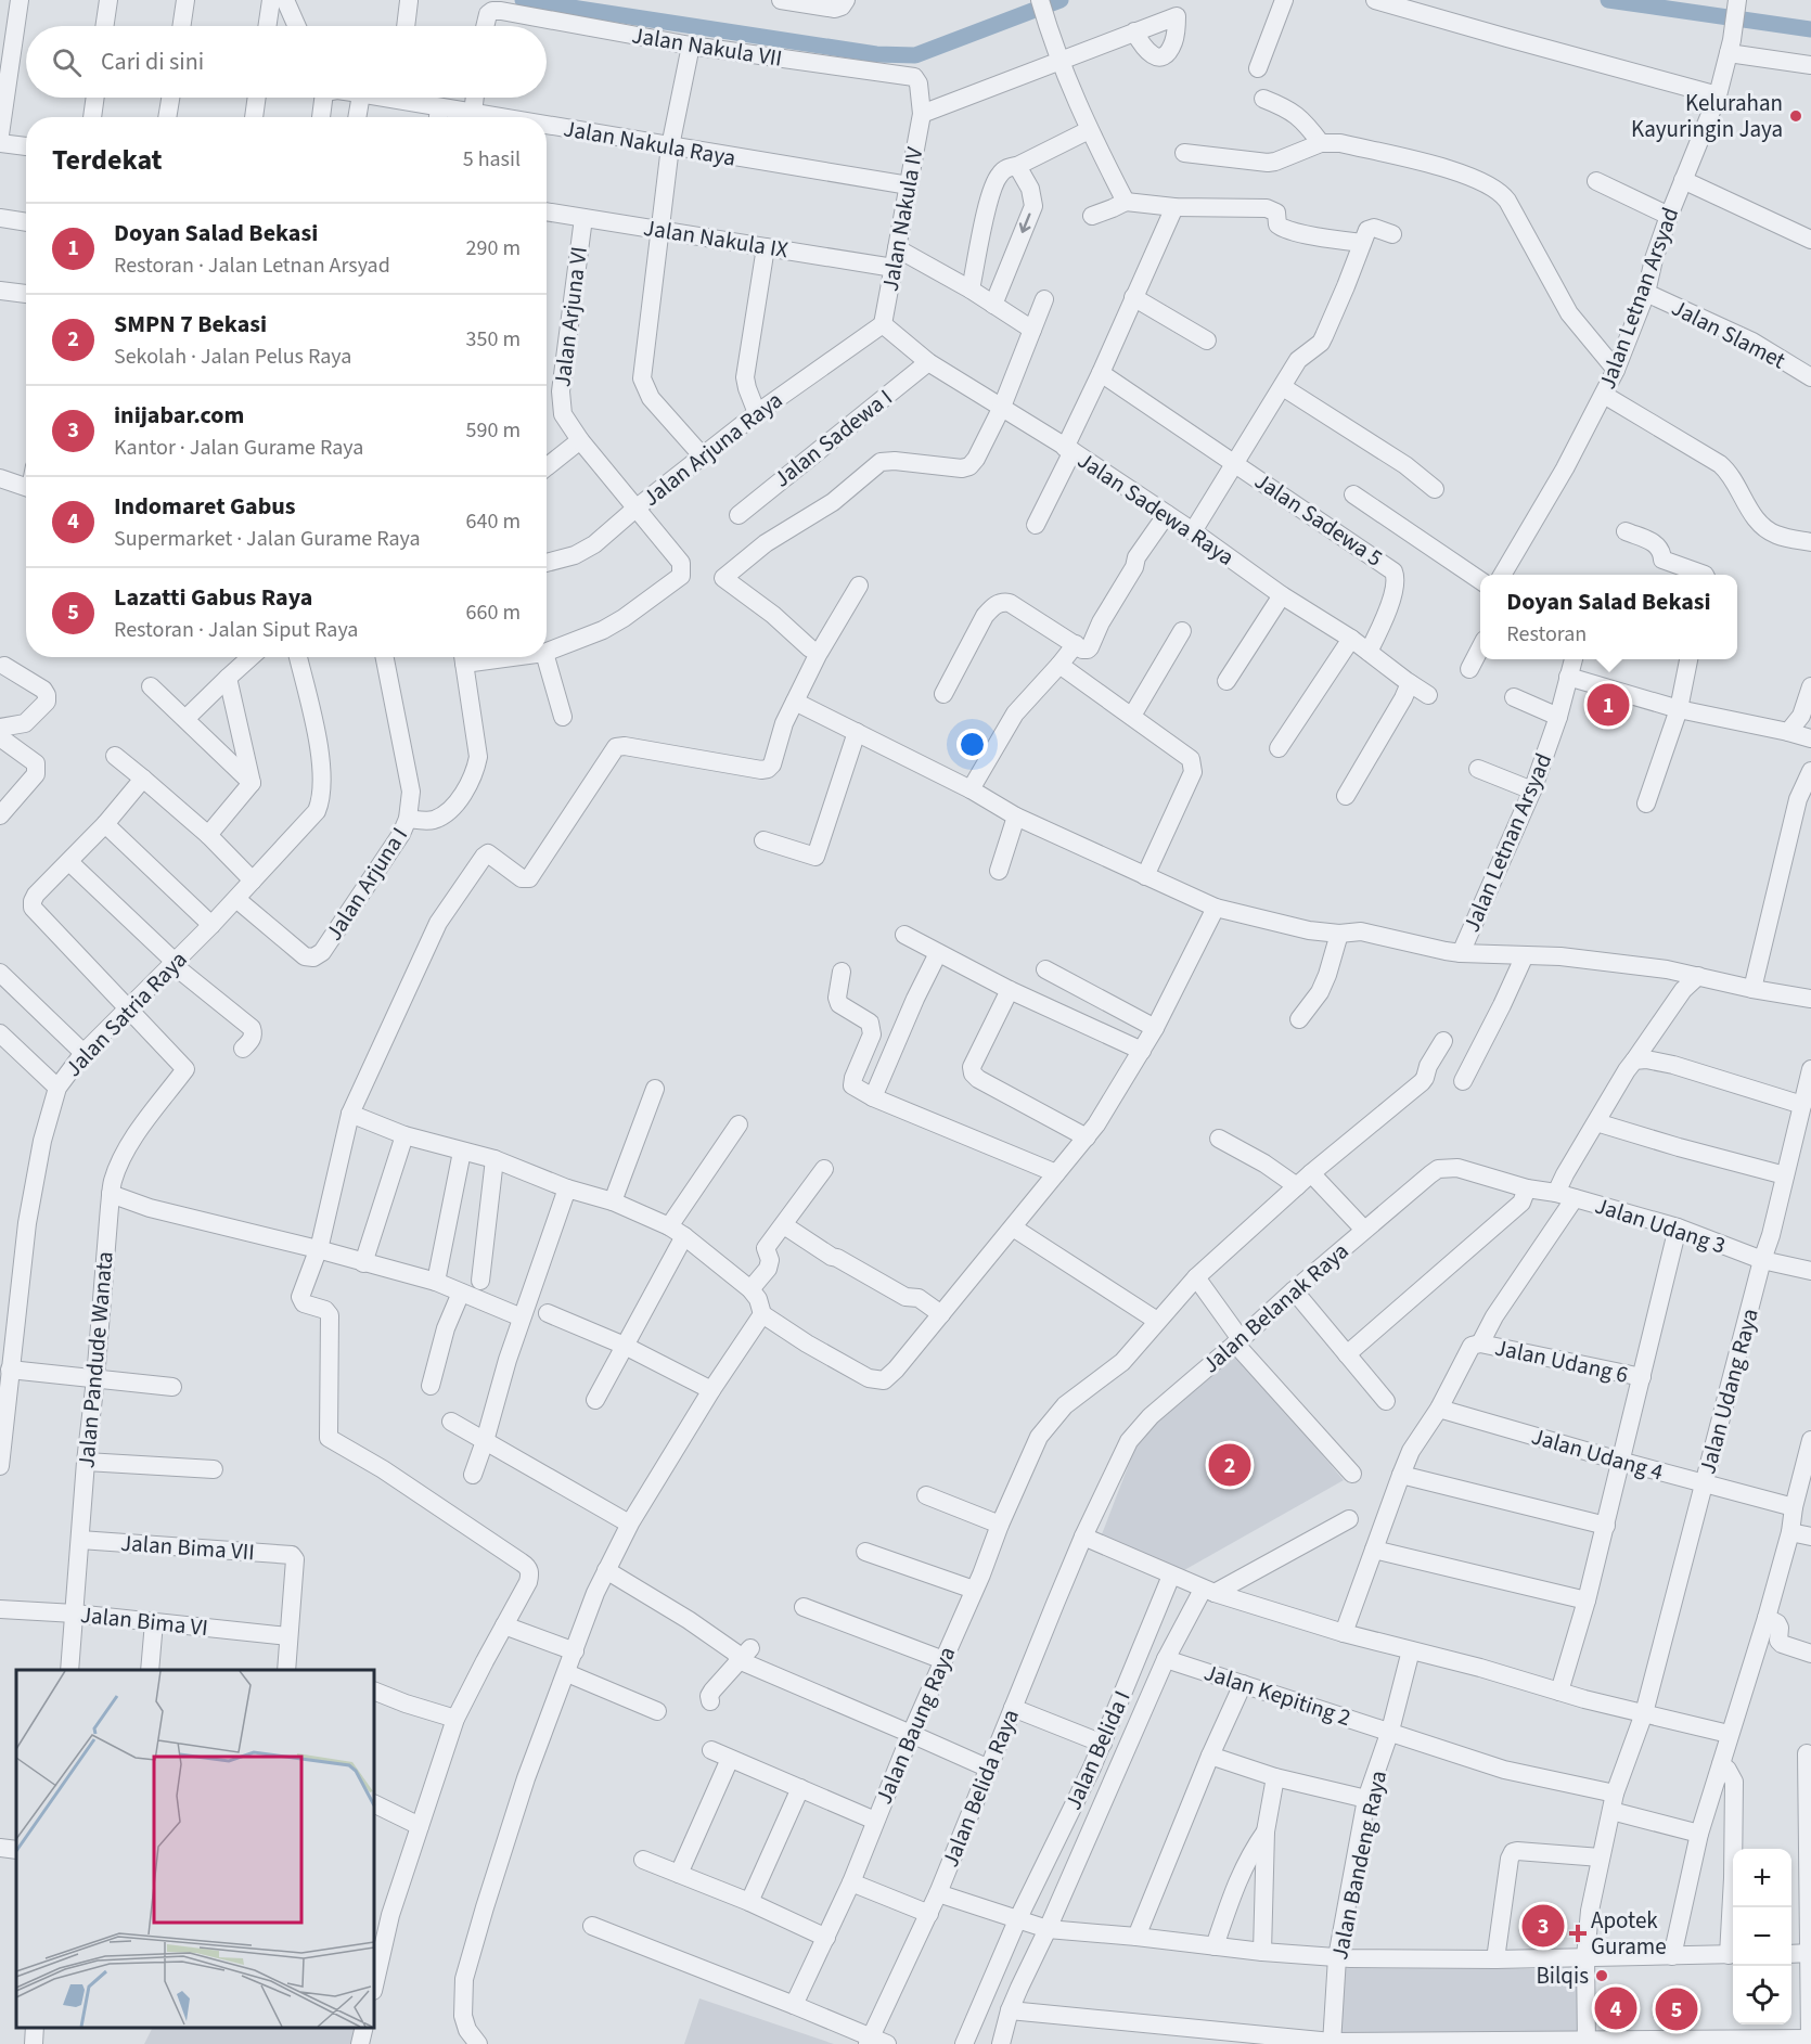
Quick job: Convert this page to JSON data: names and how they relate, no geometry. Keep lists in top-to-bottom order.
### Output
{
  "streets": {
    "street": [
      "Jalan Nakula VII",
      "Jalan Nakula Raya",
      "Jalan Nakula IV",
      "Jalan Nakula IX",
      "Jalan Letnan Arsyad",
      "Jalan Arjuna VI",
      "Jalan Slamet",
      "Jalan Sadewa I",
      "Jalan Arjuna Raya",
      "Jalan Sadewa Raya",
      "Jalan Sadewa 5",
      "Jalan Arjuna I",
      "Jalan Satria Raya",
      "Jalan Udang 3",
      "Jalan Belanak Raya",
      "Jalan Pandude Wanata",
      "Jalan Udang 6",
      "Jalan Udang Raya",
      "Jalan Udang 4",
      "Jalan Bima VII",
      "Jalan Bima VI",
      "Jalan Kepiting 2",
      "Jalan Baung Raya",
      "Jalan Belida I",
      "Jalan Belida Raya",
      "Jalan Bandeng Raya"
    ]
  },
  "crossings": [
    ["Jalan Nakula VII", "Jalan Nakula IV"],
    ["Jalan Nakula Raya", "Jalan Nakula IV"],
    ["Jalan Nakula IV", "Jalan Nakula IX"],
    ["Jalan Nakula IV", "Jalan Arjuna Raya"],
    ["Jalan Nakula IV", "Jalan Sadewa Raya"],
    ["Jalan Nakula IX", "Jalan Arjuna VI"],
    ["Jalan Letnan Arsyad", "Jalan Slamet"],
    ["Jalan Arjuna VI", "Jalan Arjuna Raya"],
    ["Jalan Sadewa I", "Jalan Sadewa Raya"],
    ["Jalan Arjuna Raya", "Jalan Sadewa Raya"],
    ["Jalan Sadewa Raya", "Jalan Sadewa 5"],
    ["Jalan Arjuna I", "Jalan Satria Raya"],
    ["Jalan Satria Raya", "Jalan Pandude Wanata"],
    ["Jalan Udang 3", "Jalan Belanak Raya"],
    ["Jalan Udang 3", "Jalan Udang Raya"],
    ["Jalan Belanak Raya", "Jalan Belida Raya"],
    ["Jalan Pandude Wanata", "Jalan Bima VII"],
    ["Jalan Pandude Wanata", "Jalan Bima VI"],
    ["Jalan Udang Raya", "Jalan Udang 4"],
    ["Jalan Udang Raya", "Jalan Kepiting 2"],
    ["Jalan Bima VII", "Jalan Bima VI"],
    ["Jalan Kepiting 2", "Jalan Bandeng Raya"]
  ],
  "places": {
    "other": ["Kelurahan Kayuringin Jaya", "Bilqis"],
    "health": ["Apotek Gurame"]
  },
  "page": {
    "search": "Cari di sini",
    "heading": ["Terdekat", "5 hasil"],
    "list": [
      {
        "mark": "1",
        "name": "Doyan Salad Bekasi",
        "note": "Restoran · Jalan Letnan Arsyad",
        "value": "290 m"
      },
      {
        "mark": "2",
        "name": "SMPN 7 Bekasi",
        "note": "Sekolah · Jalan Pelus Raya",
        "value": "350 m"
      },
      {
        "mark": "3",
        "name": "inijabar.com",
        "note": "Kantor · Jalan Gurame Raya",
        "value": "590 m"
      },
      {
        "mark": "4",
        "name": "Indomaret Gabus",
        "note": "Supermarket · Jalan Gurame Raya",
        "value": "640 m"
      },
      {
        "mark": "5",
        "name": "Lazatti Gabus Raya",
        "note": "Restoran · Jalan Siput Raya",
        "value": "660 m"
      }
    ],
    "popup": ["Doyan Salad Bekasi", "Restoran"],
    "pins": [
      "1",
      "2",
      "3",
      "4",
      "5"
    ],
    "map_buttons": ["+", "−"]
  }
}
